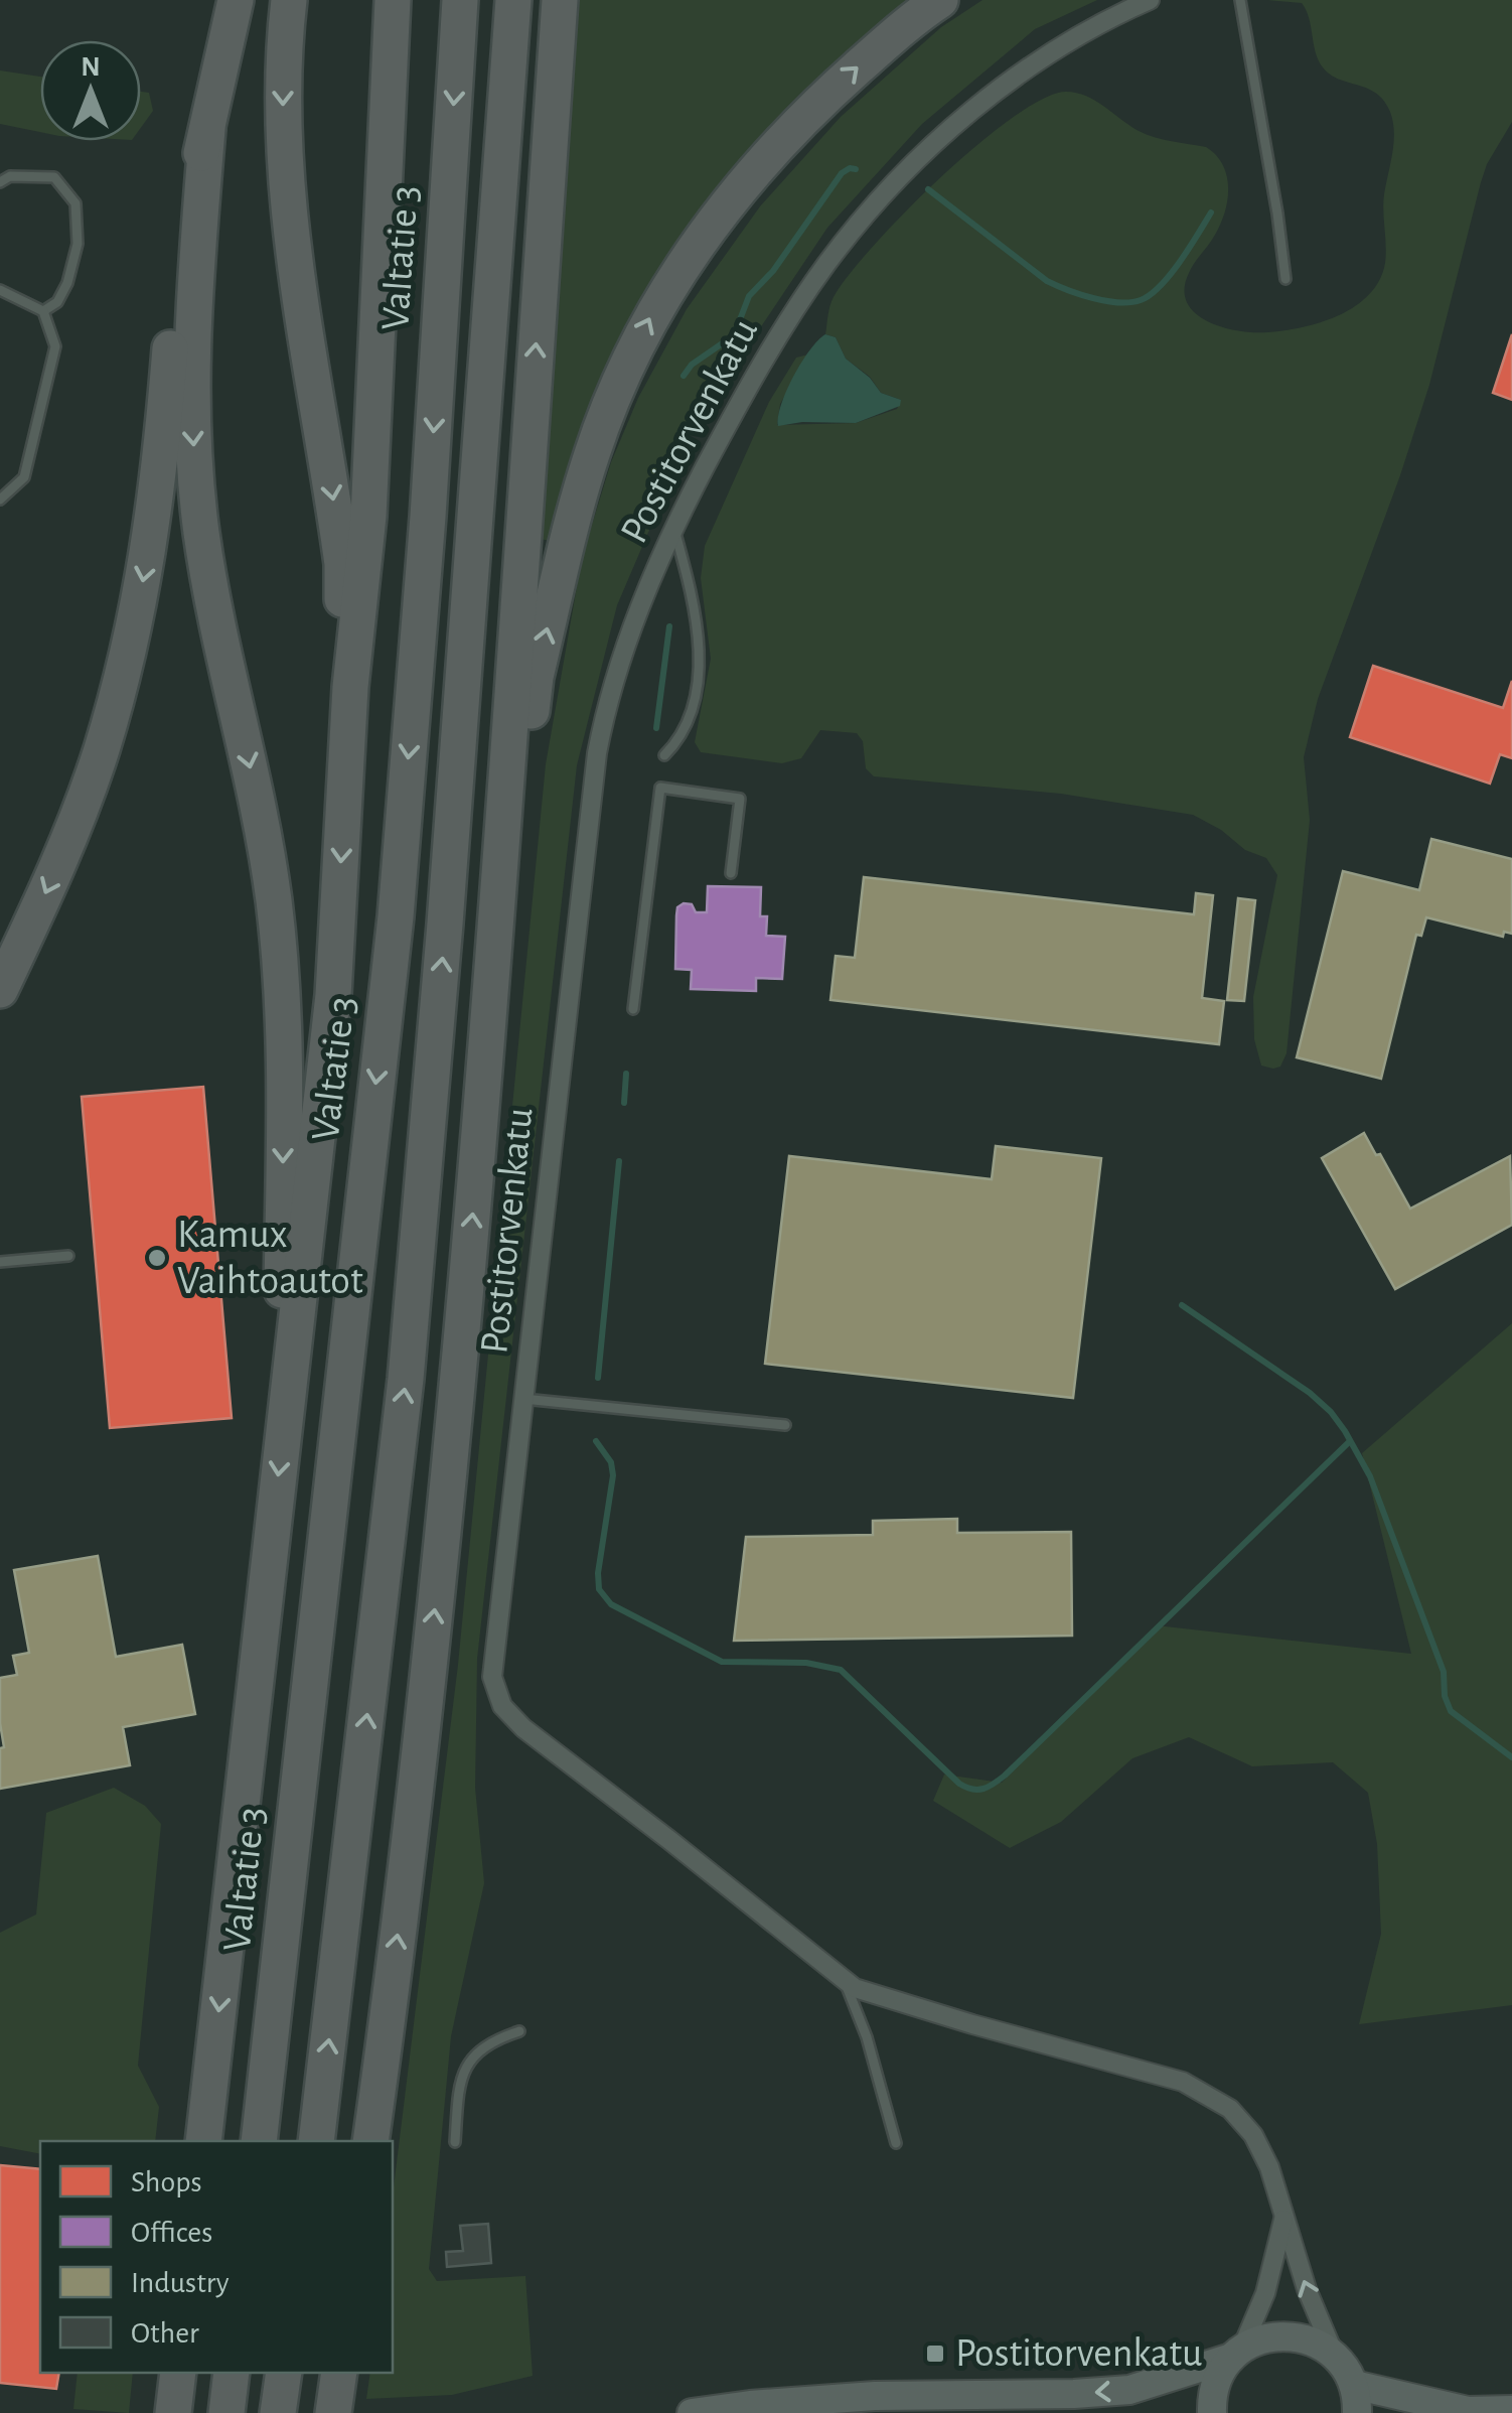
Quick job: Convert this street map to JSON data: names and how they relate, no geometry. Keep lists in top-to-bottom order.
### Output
{
  "streets": {
    "highway": ["Valtatie 3"],
    "street": ["Postitorvenkatu"]
  },
  "places": {
    "other": ["Kamux Vaihtoautot"],
    "transit": ["Postitorvenkatu"]
  },
  "legend": [
    "Shops",
    "Offices",
    "Industry",
    "Other"
  ],
  "north": "top"
}
